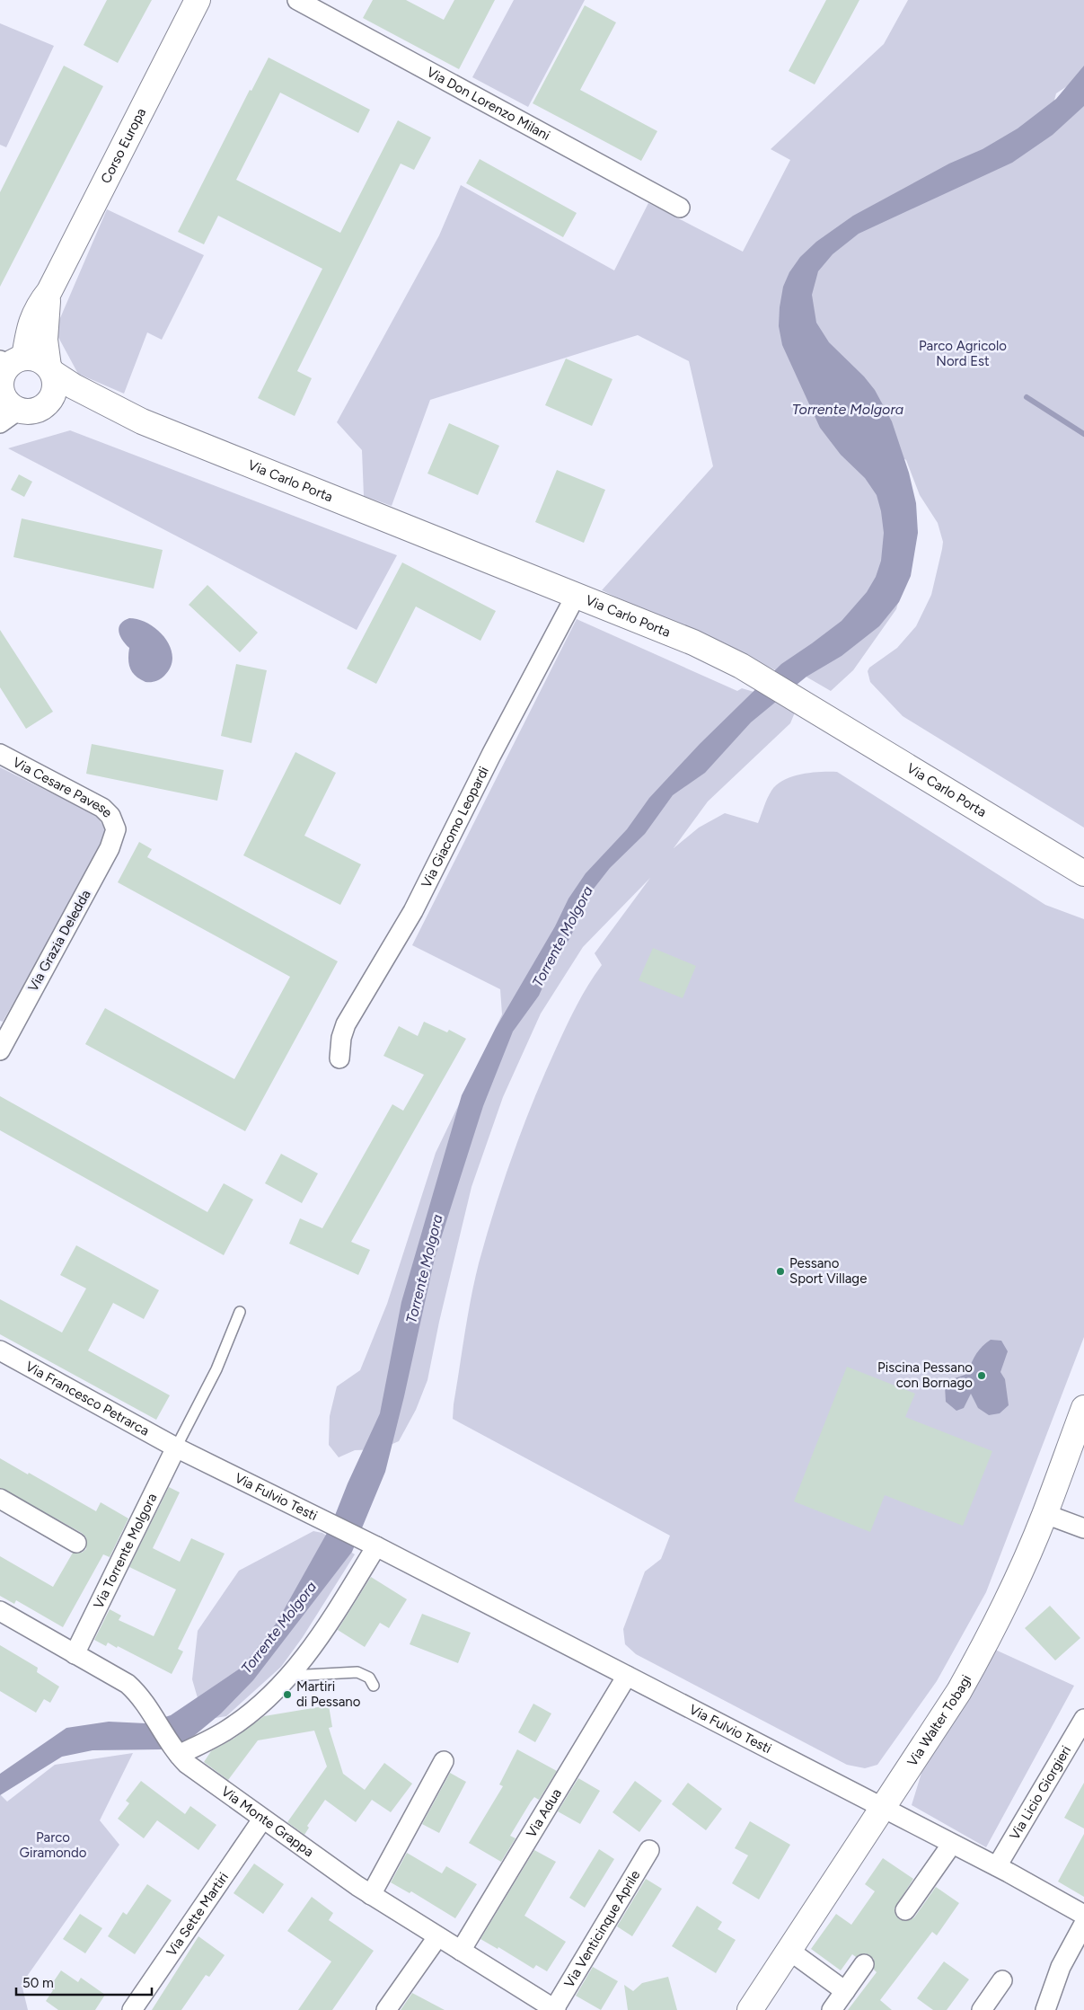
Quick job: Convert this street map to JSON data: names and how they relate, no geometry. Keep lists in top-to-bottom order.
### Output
{
  "streets": {
    "street": [
      "Via Don Lorenzo Milani",
      "Corso Europa",
      "Via Carlo Porta",
      "Via Cesare Pavese",
      "Via Giacomo Leopardi",
      "Via Grazia Deledda",
      "Via Francesco Petrarca",
      "Via Fulvio Testi",
      "Via Torrente Molgora",
      "Via Walter Tobagi",
      "Via Licio Giorgieri",
      "Via Adua",
      "Via Monte Grappa",
      "Via Sette Martiri",
      "Via Venticinque Aprile"
    ]
  },
  "crossings": [
    ["Corso Europa", "Via Carlo Porta"],
    ["Via Carlo Porta", "Via Giacomo Leopardi"],
    ["Via Cesare Pavese", "Via Grazia Deledda"],
    ["Via Francesco Petrarca", "Via Fulvio Testi"],
    ["Via Francesco Petrarca", "Via Torrente Molgora"],
    ["Via Fulvio Testi", "Via Torrente Molgora"],
    ["Via Fulvio Testi", "Via Walter Tobagi"],
    ["Via Fulvio Testi", "Via Licio Giorgieri"],
    ["Via Fulvio Testi", "Via Adua"],
    ["Via Torrente Molgora", "Via Monte Grappa"],
    ["Via Adua", "Via Monte Grappa"],
    ["Via Monte Grappa", "Via Sette Martiri"],
    ["Via Monte Grappa", "Via Venticinque Aprile"]
  ],
  "water": ["Torrente Molgora"],
  "parks": ["Parco Agricolo Nord Est", "Parco Giramondo"],
  "places": ["Pessano Sport Village", "Piscina Pessano con Bornago", "Martiri di Pessano"],
  "scale_bar": "50 m"
}
